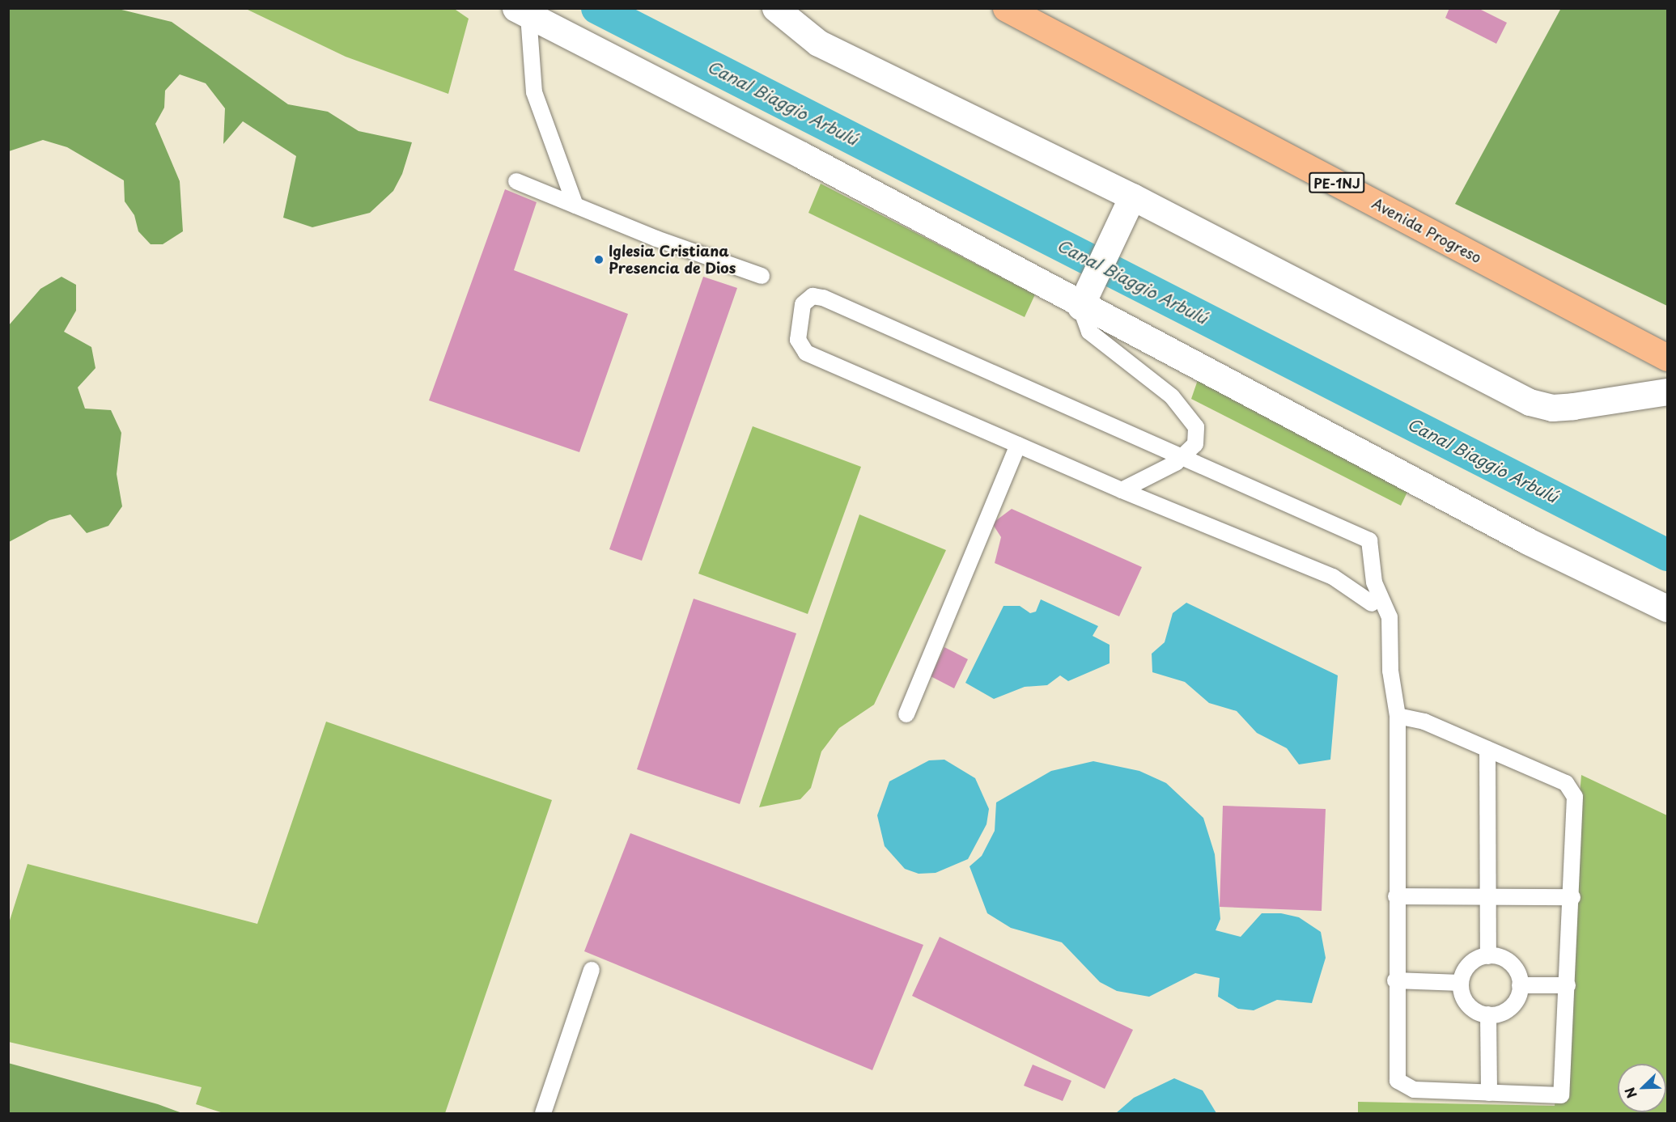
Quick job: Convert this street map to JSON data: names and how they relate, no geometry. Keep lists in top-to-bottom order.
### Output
{
  "streets": {
    "main road": ["PE-1NJ", "Avenida Progreso"]
  },
  "water": ["Canal Biaggio Arbulú"],
  "places": ["Iglesia Cristiana Presencia de Dios"],
  "north": "bottom left"
}
